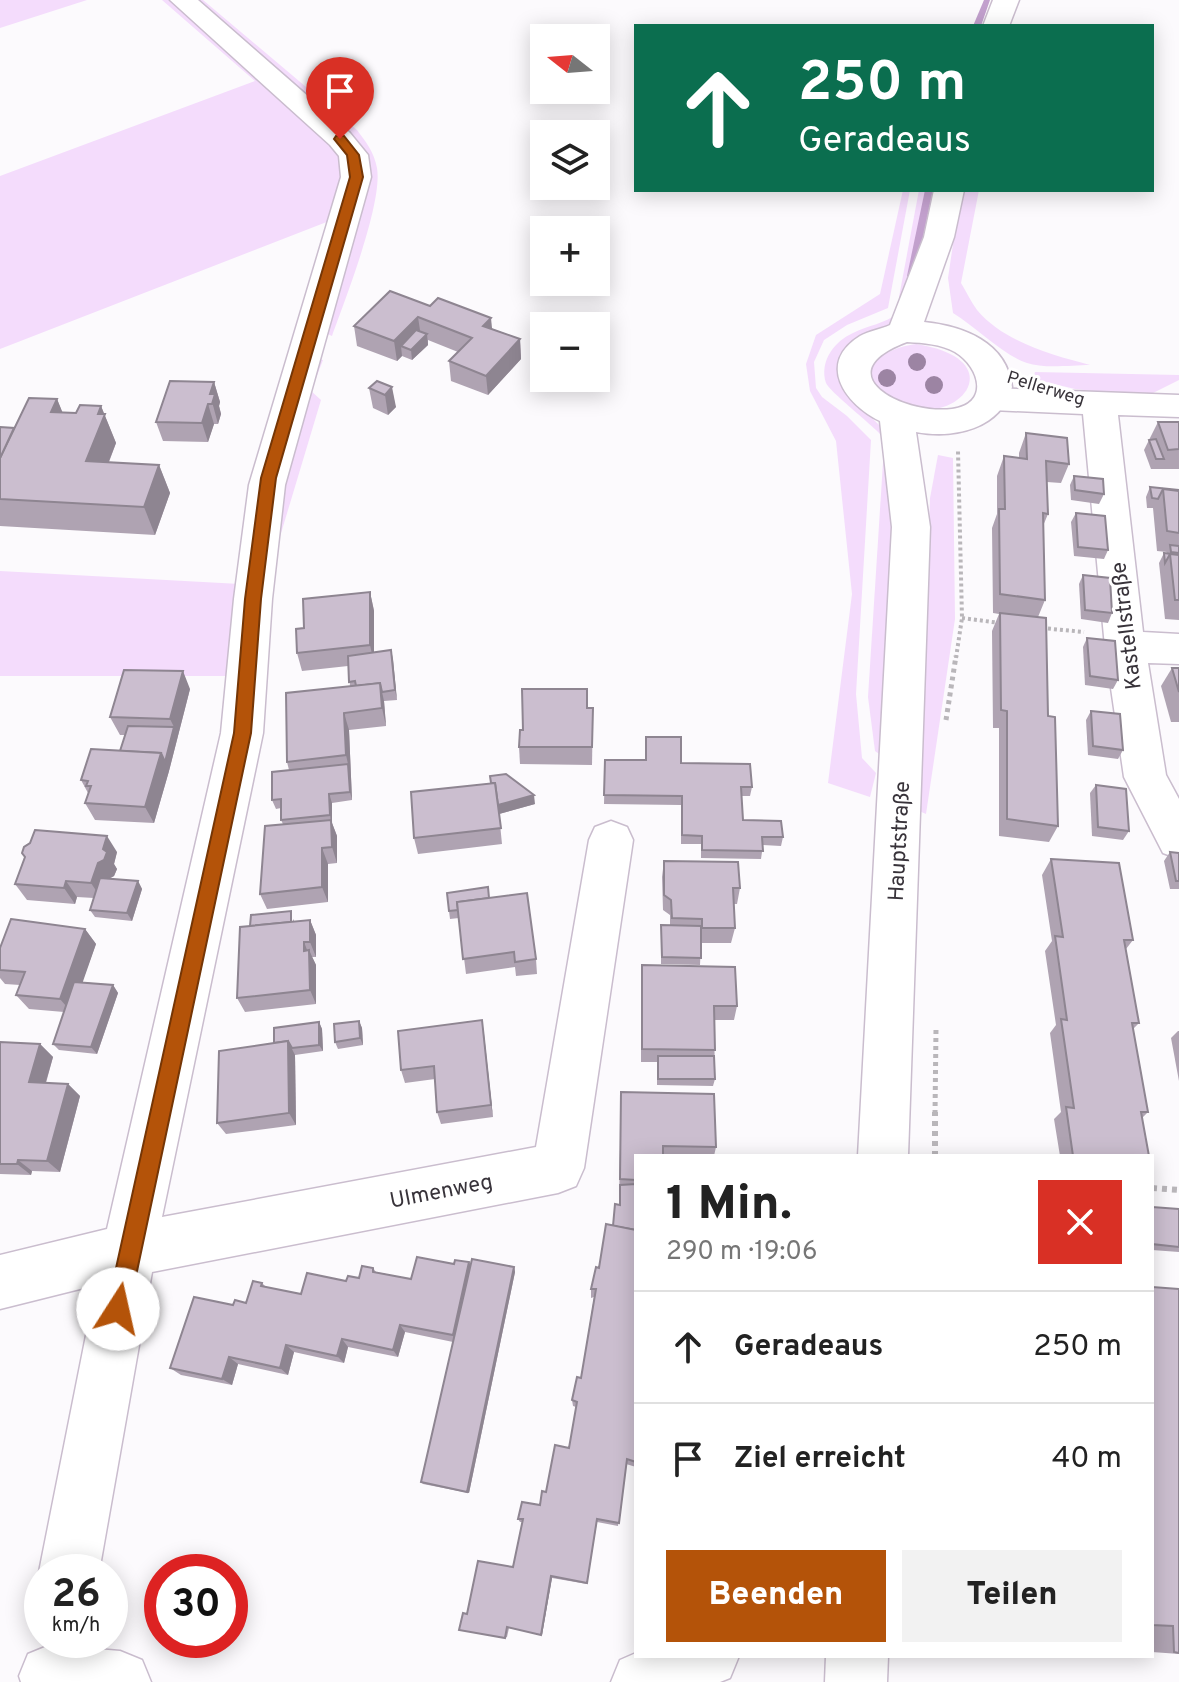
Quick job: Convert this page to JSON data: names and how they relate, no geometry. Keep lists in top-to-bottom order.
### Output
{
  "streets": {
    "street": [
      "Pellerweg",
      "Kastellstraße",
      "Hauptstraße",
      "Ulmenweg"
    ]
  },
  "crossings": [
    ["Pellerweg", "Kastellstraße"],
    ["Pellerweg", "Hauptstraße"]
  ],
  "north": "left",
  "page": {
    "map_buttons": ["+", "−"],
    "turn": ["250 m", "Geradeaus"],
    "heading": ["1 Min.", "290 m · 19:06"],
    "list": [
      {
        "name": "Geradeaus",
        "value": "250 m"
      },
      {
        "name": "Ziel erreicht",
        "value": "40 m"
      }
    ],
    "buttons": ["Beenden", "Teilen"],
    "speed": "26 km/h",
    "limit": "30"
  }
}
